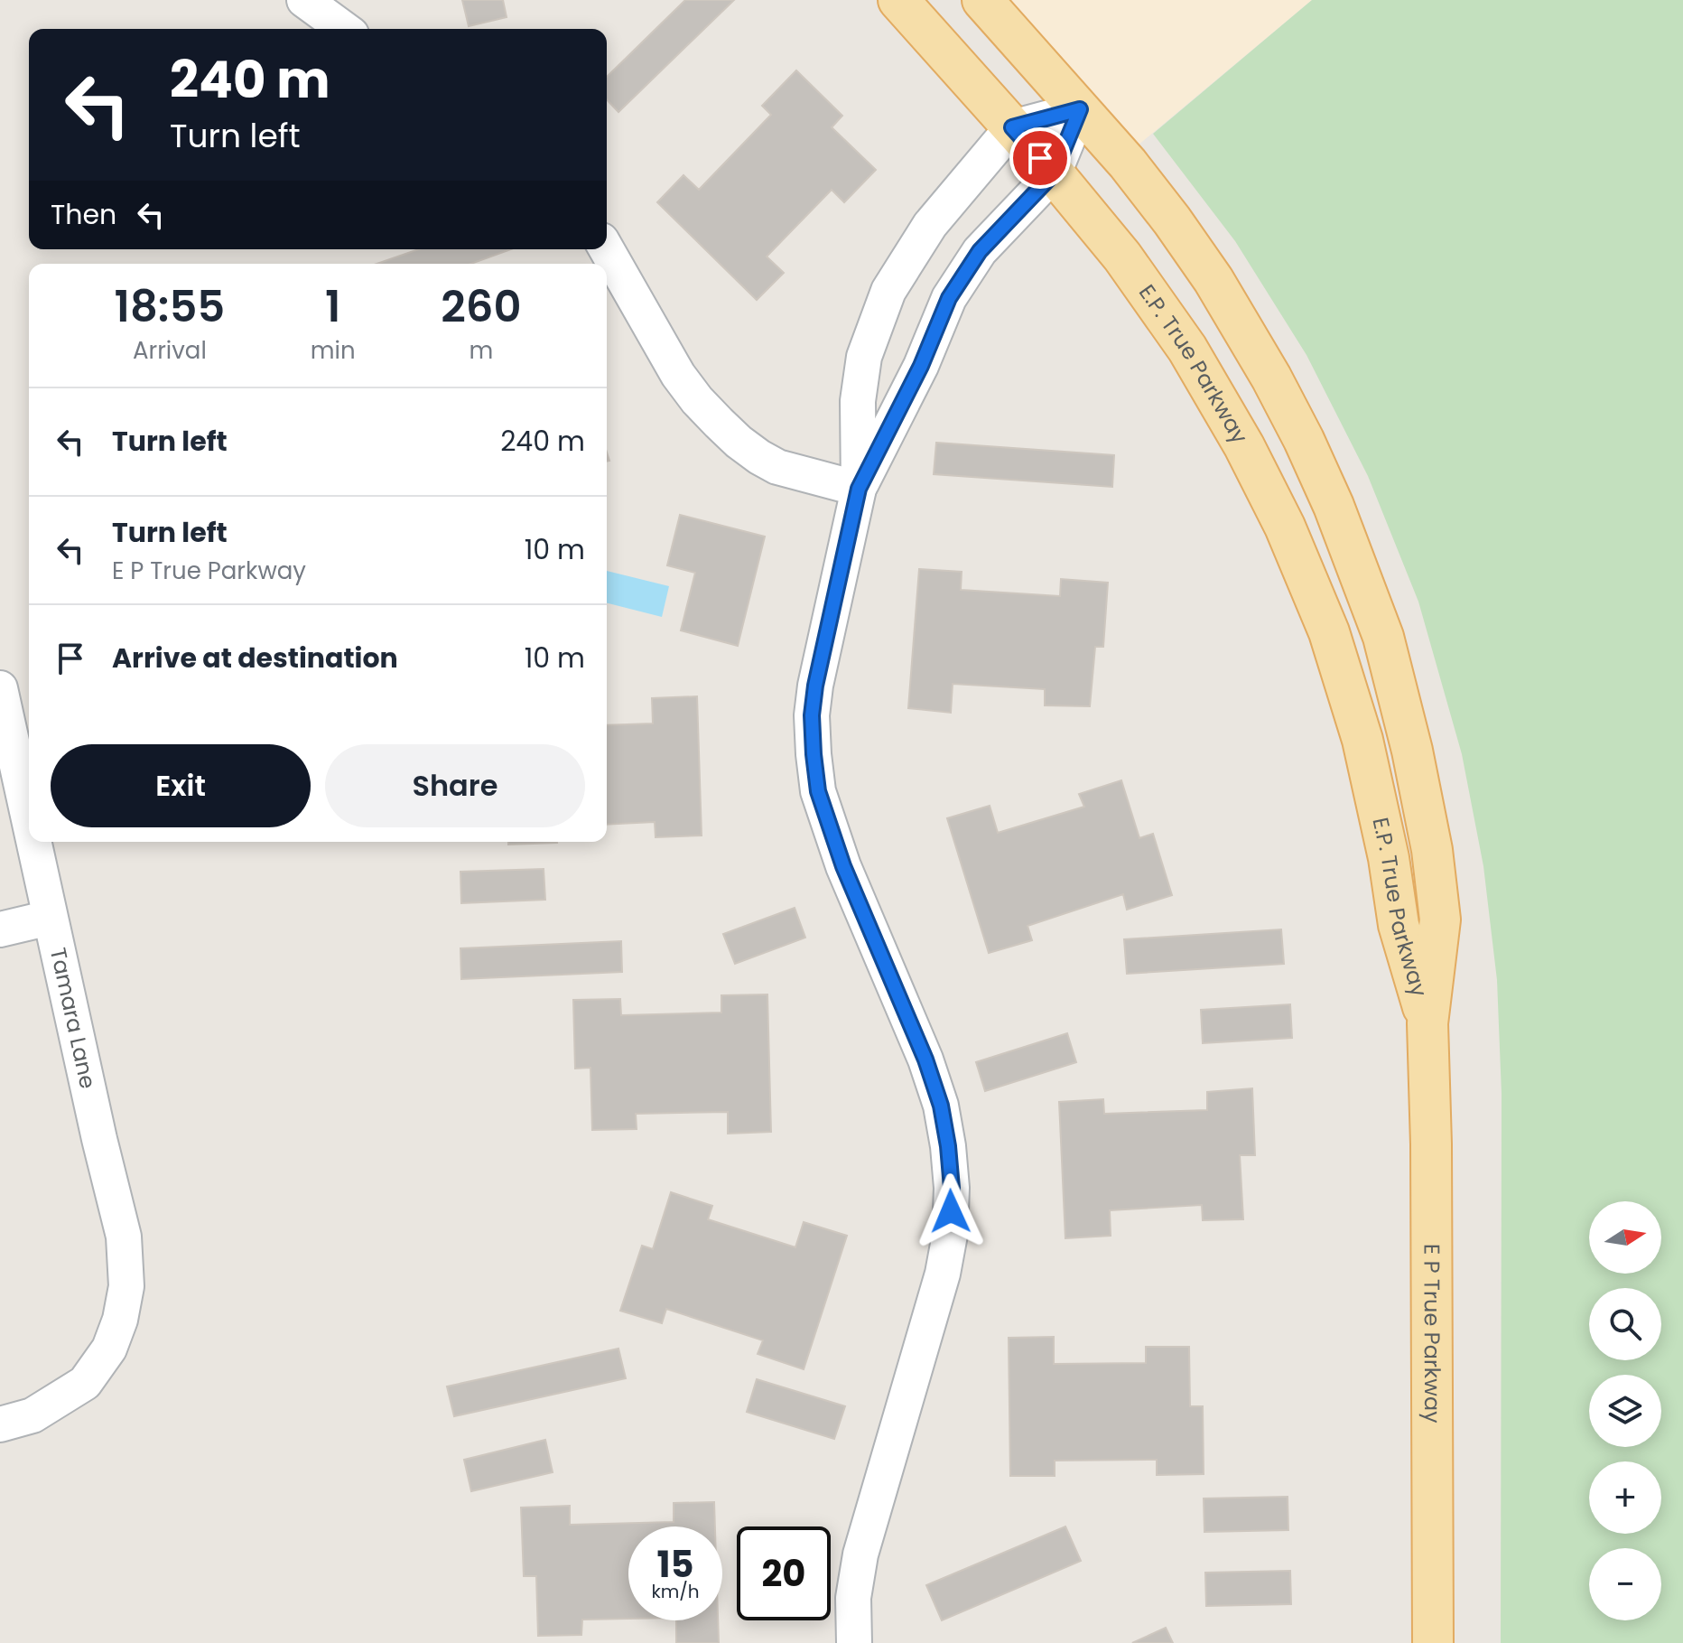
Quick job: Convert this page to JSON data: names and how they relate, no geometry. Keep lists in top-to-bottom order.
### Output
{
  "streets": {
    "main road": ["E.P. True Parkway", "E P True Parkway"],
    "street": ["Tamara Lane"]
  },
  "crossings": [
    ["E.P. True Parkway", "E P True Parkway"]
  ],
  "north": "right",
  "page": {
    "turn": ["240 m", "Turn left"],
    "then": "Then",
    "eta": [
      "18:55",
      "Arrival",
      "1",
      "min",
      "260",
      "m"
    ],
    "list": [
      {
        "name": "Turn left",
        "value": "240 m"
      },
      {
        "name": "Turn left",
        "note": "E P True Parkway",
        "value": "10 m"
      },
      {
        "name": "Arrive at destination",
        "value": "10 m"
      }
    ],
    "buttons": ["Exit", "Share"],
    "map_buttons": ["+", "−"],
    "speed": "15 km/h",
    "limit": "20"
  }
}
